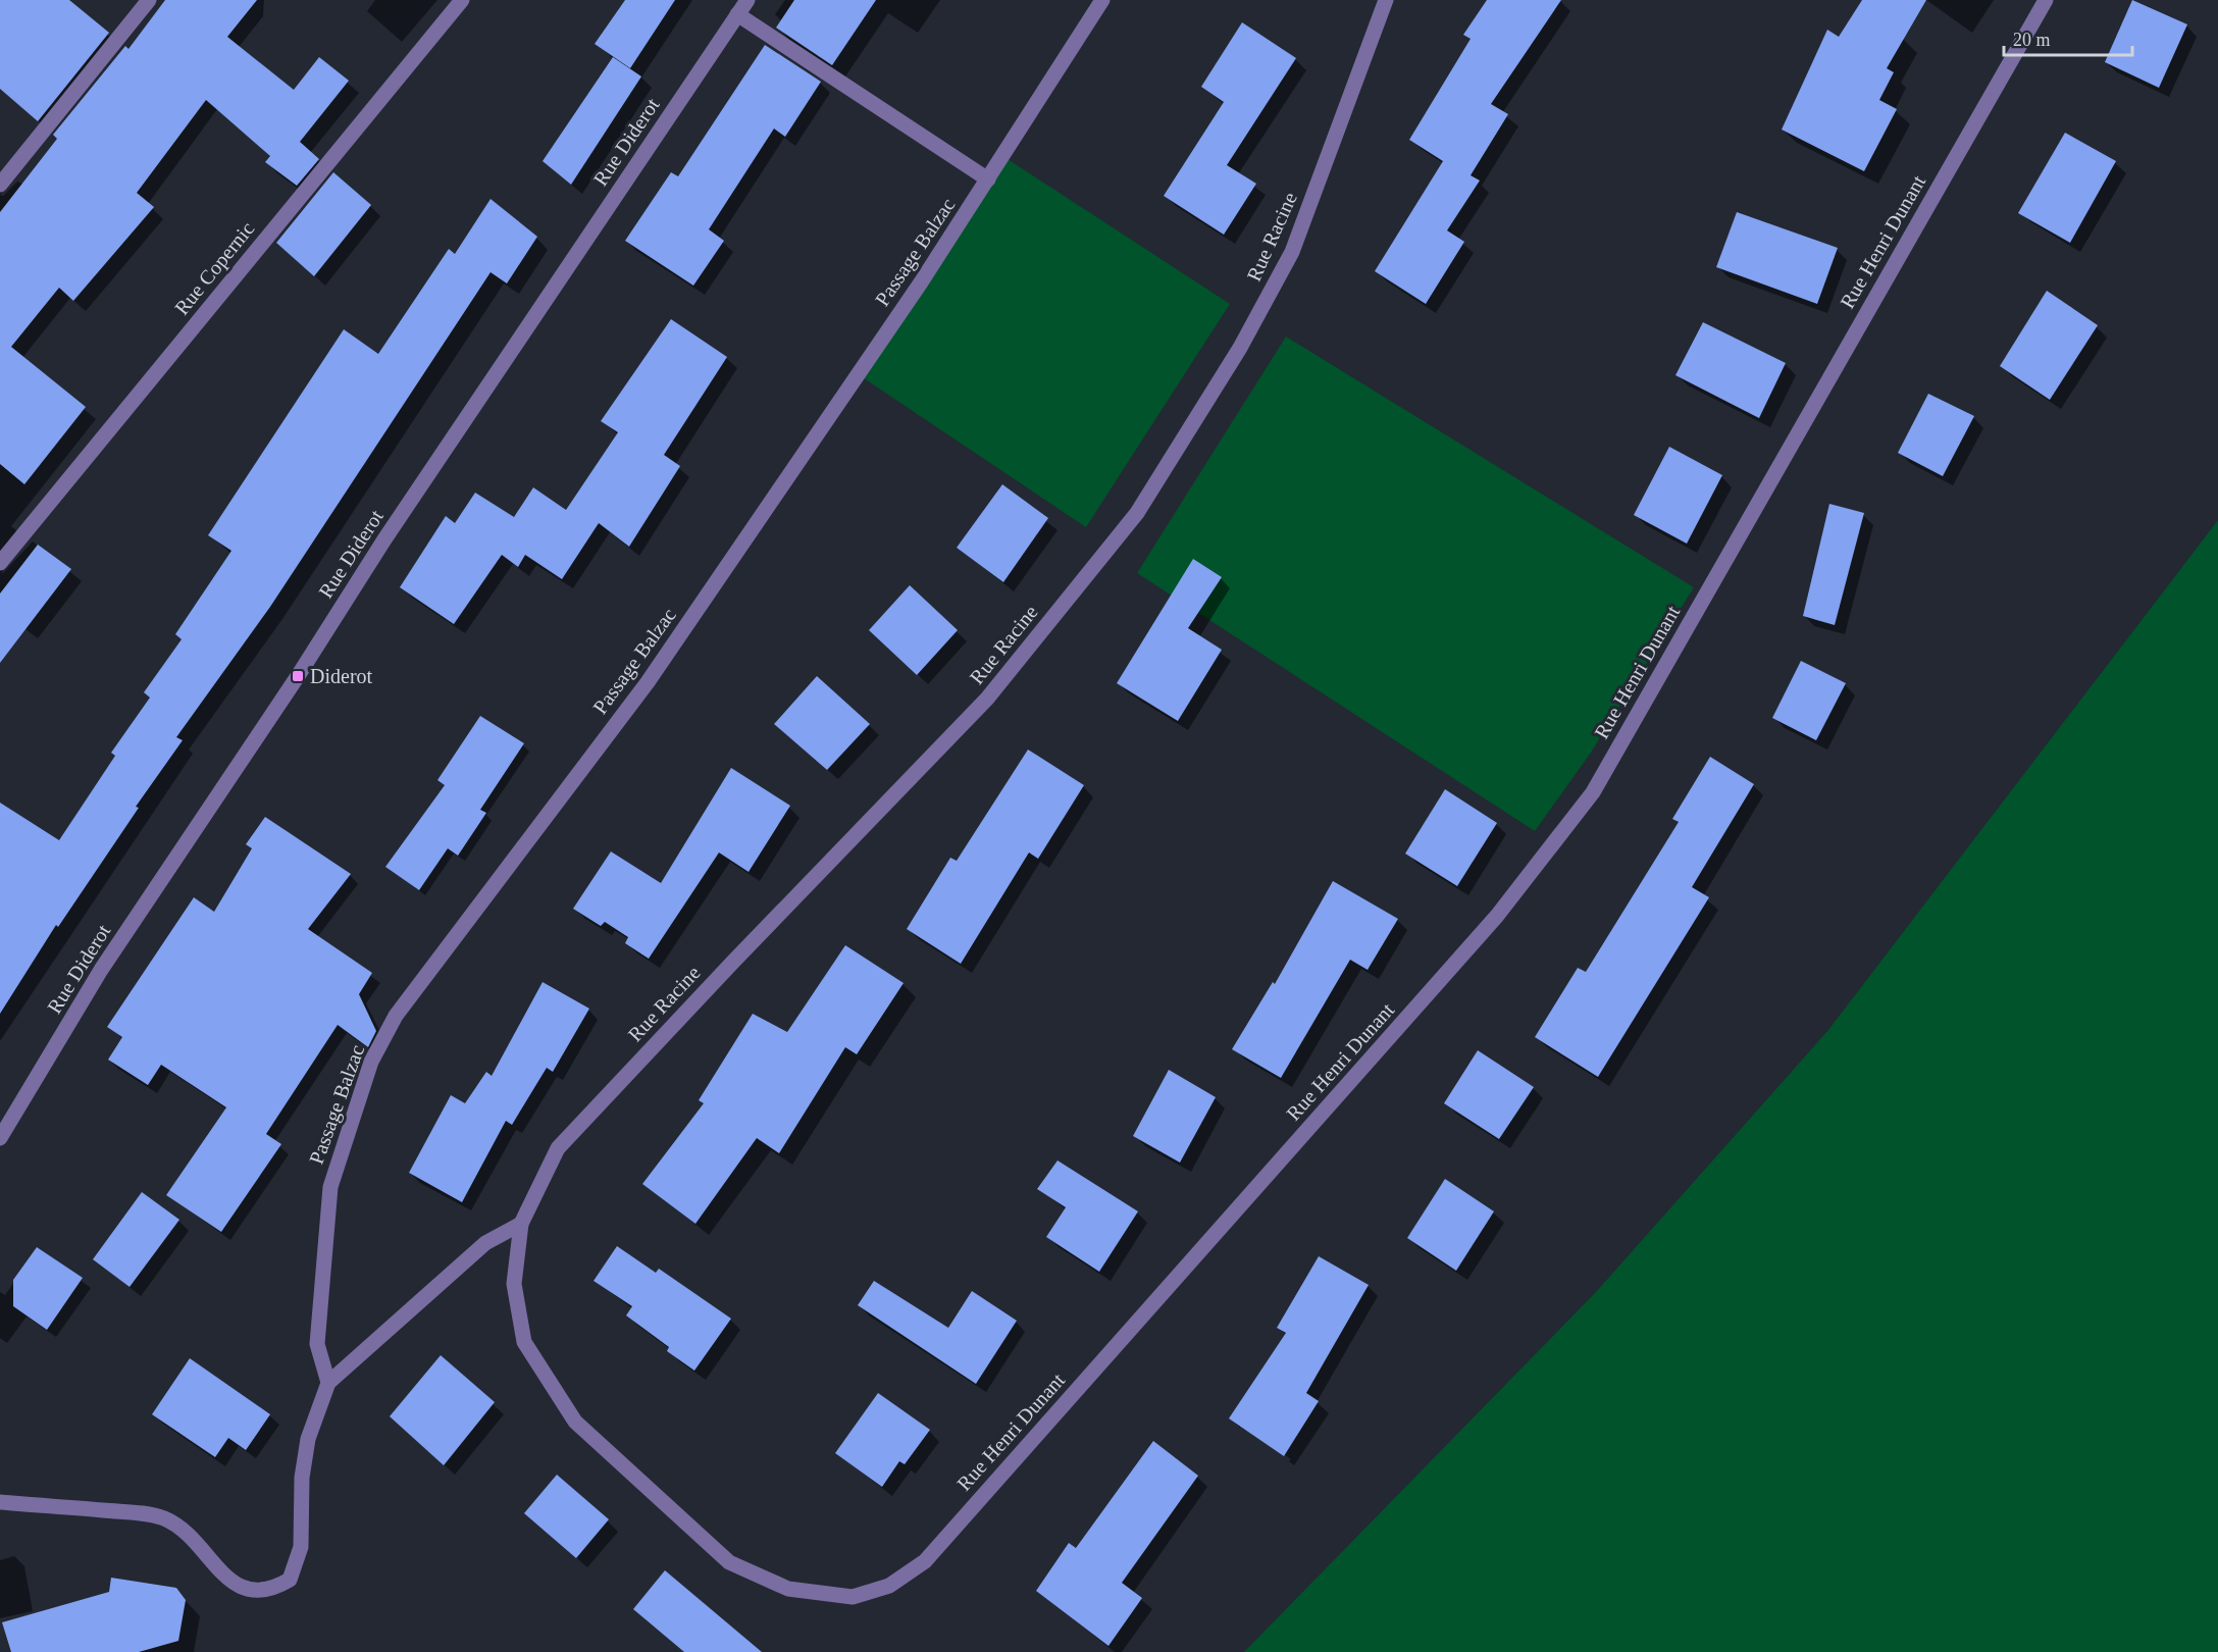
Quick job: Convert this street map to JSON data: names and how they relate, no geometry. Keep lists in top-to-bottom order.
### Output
{
  "streets": {
    "street": [
      "Rue Diderot",
      "Rue Racine",
      "Rue Henri Dunant",
      "Passage Balzac",
      "Rue Copernic"
    ]
  },
  "crossings": [
    ["Rue Racine", "Rue Henri Dunant"]
  ],
  "places": {
    "transit": ["Diderot"]
  },
  "scale_bar": "20 m"
}
